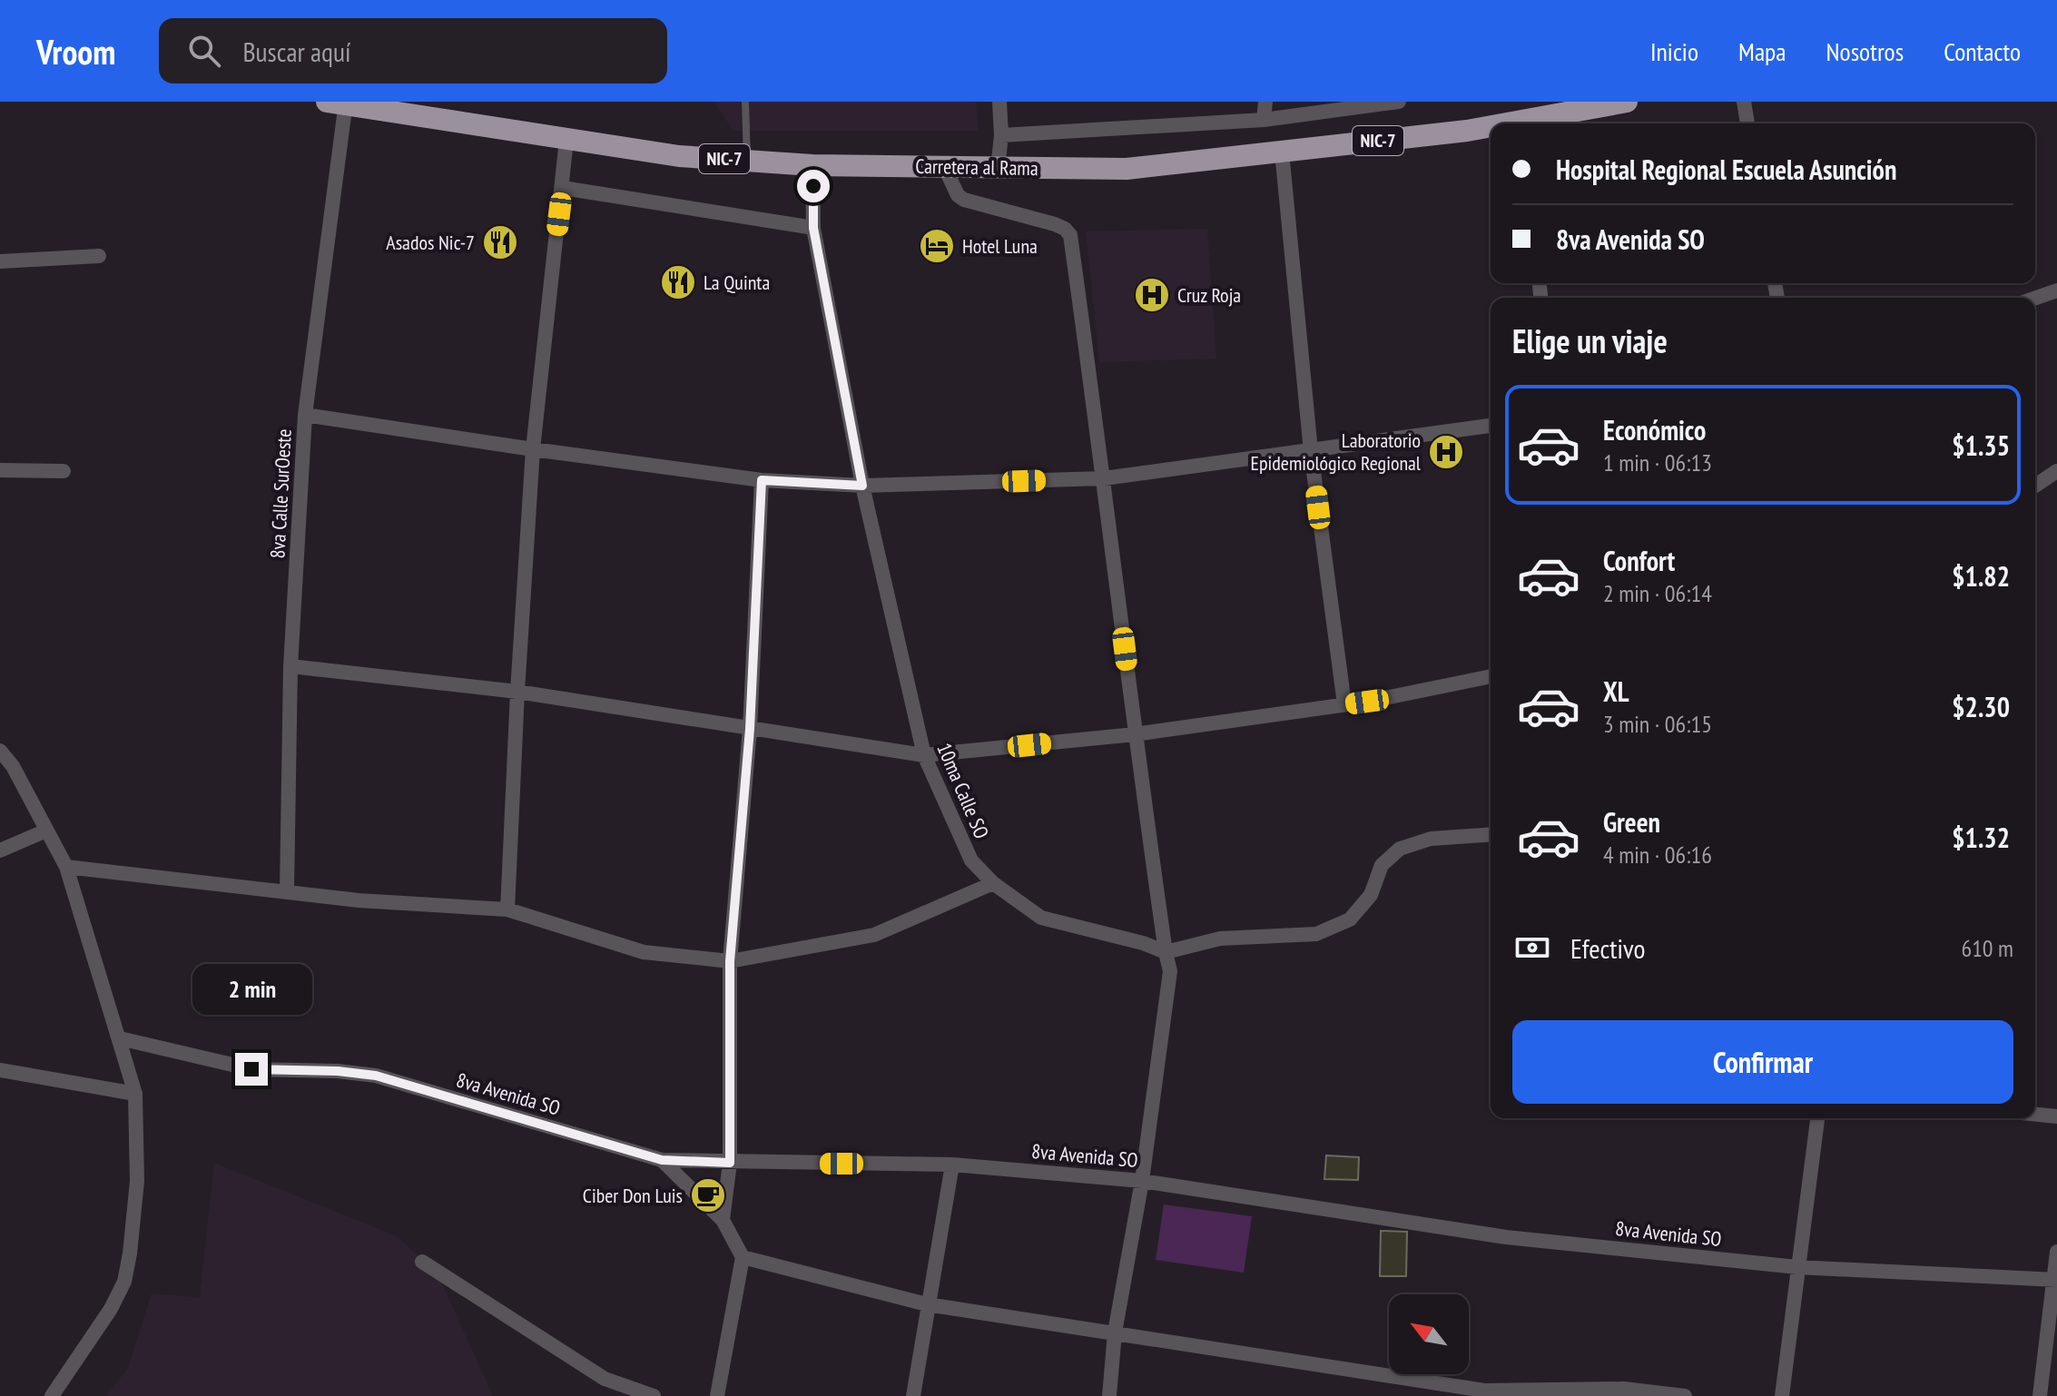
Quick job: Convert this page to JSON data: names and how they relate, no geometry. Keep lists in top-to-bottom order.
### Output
{
  "streets": {
    "highway": ["NIC-7", "Carretera al Rama"],
    "street": ["8va Calle SurOeste", "10ma Calle SO", "8va Avenida SO"]
  },
  "crossings": [
    ["Carretera al Rama", "8va Calle SurOeste"],
    ["Carretera al Rama", "10ma Calle SO"]
  ],
  "places": {
    "restaurant": ["Asados Nic-7", "La Quinta"],
    "hotel": ["Hotel Luna"],
    "hospital": ["Cruz Roja", "Laboratorio Epidemiológico Regional"],
    "cafe": ["Ciber Don Luis"]
  },
  "north": "top left",
  "page": {
    "header": "Vroom",
    "search": "Buscar aquí",
    "nav": [
      "Inicio",
      "Mapa",
      "Nosotros",
      "Contacto"
    ],
    "banner": ["Hospital Regional Escuela Asunción", "8va Avenida SO"],
    "heading": "Elige un viaje",
    "list": [
      {
        "name": "Económico",
        "note": "1 min · 06:13",
        "value": "$1.35"
      },
      {
        "name": "Confort",
        "note": "2 min · 06:14",
        "value": "$1.82"
      },
      {
        "name": "XL",
        "note": "3 min · 06:15",
        "value": "$2.30"
      },
      {
        "name": "Green",
        "note": "4 min · 06:16",
        "value": "$1.32"
      }
    ],
    "pay": ["Efectivo", "610 m"],
    "bubble": "2 min",
    "buttons": "Confirmar"
  }
}
